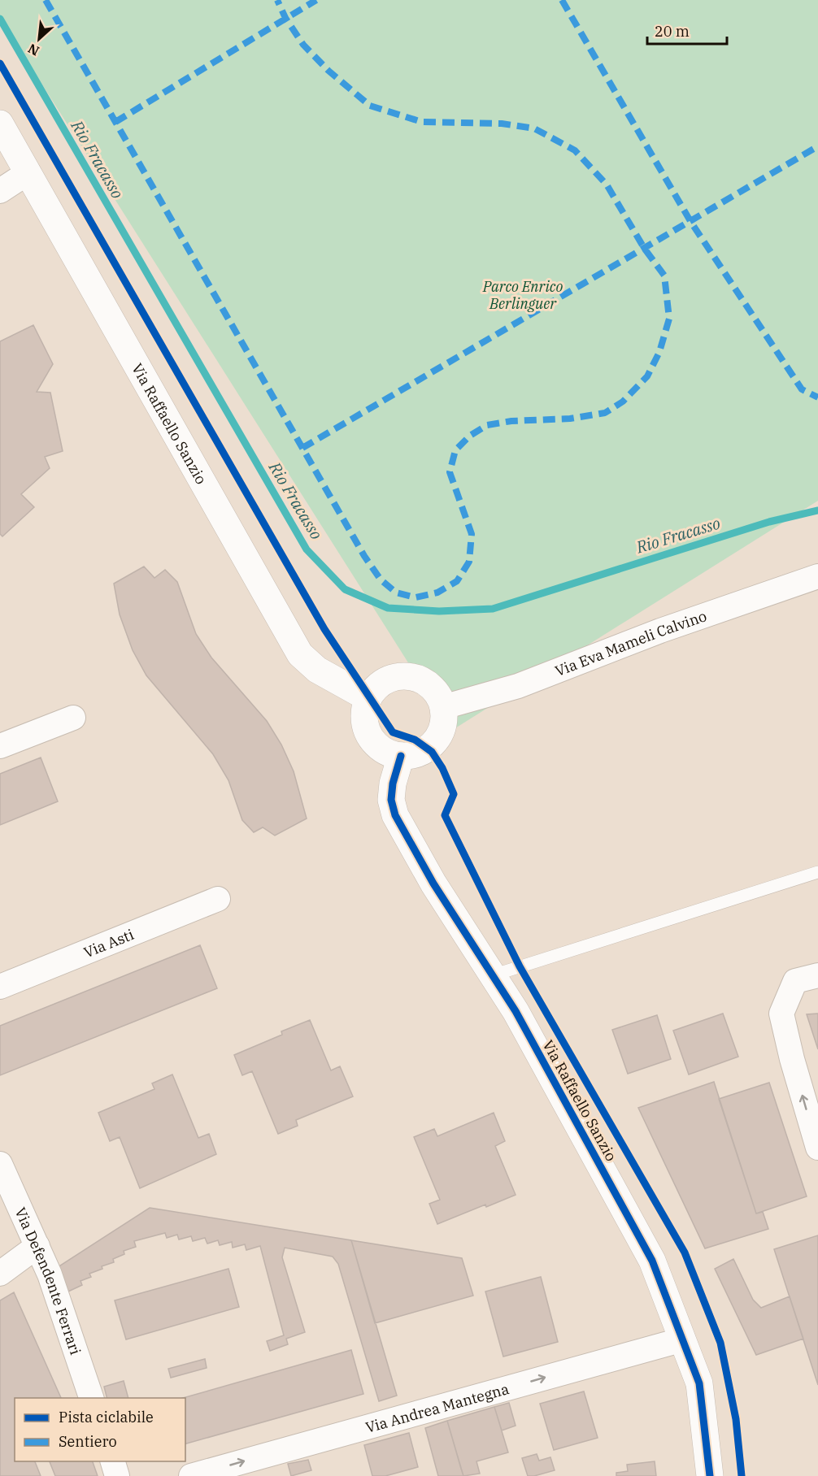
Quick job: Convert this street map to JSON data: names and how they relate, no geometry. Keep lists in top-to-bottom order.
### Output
{
  "streets": {
    "street": [
      "Via Raffaello Sanzio",
      "Via Eva Mameli Calvino",
      "Via Asti",
      "Via Defendente Ferrari",
      "Via Andrea Mantegna"
    ]
  },
  "crossings": [
    ["Via Raffaello Sanzio", "Via Eva Mameli Calvino"],
    ["Via Raffaello Sanzio", "Via Andrea Mantegna"]
  ],
  "one_way": ["Via Andrea Mantegna"],
  "water": ["Rio Fracasso"],
  "parks": ["Parco Enrico Berlinguer"],
  "legend": ["Pista ciclabile", "Sentiero"],
  "scale_bar": "20 m",
  "north": "bottom left"
}
